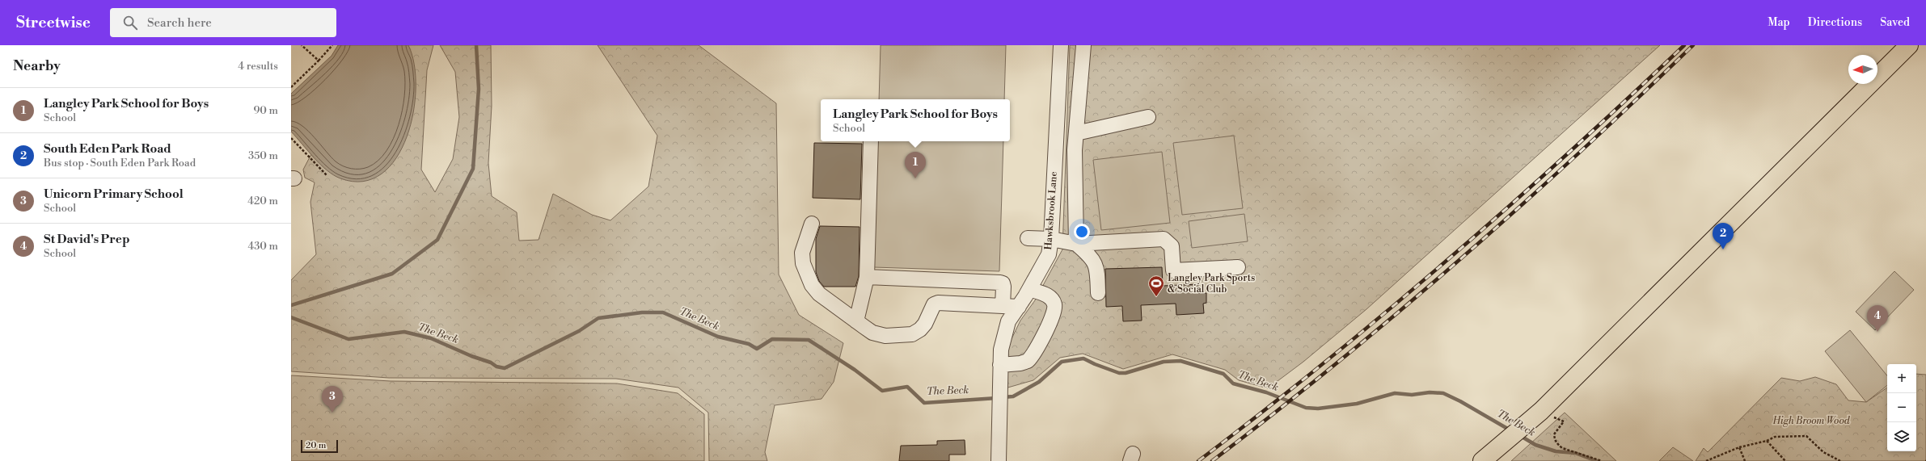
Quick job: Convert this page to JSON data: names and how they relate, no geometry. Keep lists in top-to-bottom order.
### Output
{
  "streets": {
    "street": ["Hawksbrook Lane"]
  },
  "water": ["The Beck"],
  "parks": ["High Broom Wood"],
  "places": {
    "sports": ["Langley Park Sports & Social Club"]
  },
  "scale_bar": "20 m",
  "north": "left",
  "page": {
    "header": "Streetwise",
    "search": "Search here",
    "nav": ["Map", "Directions", "Saved"],
    "heading": ["Nearby", "4 results"],
    "list": [
      {
        "mark": "1",
        "name": "Langley Park School for Boys",
        "note": "School",
        "value": "90 m"
      },
      {
        "mark": "2",
        "name": "South Eden Park Road",
        "note": "Bus stop · South Eden Park Road",
        "value": "350 m"
      },
      {
        "mark": "3",
        "name": "Unicorn Primary School",
        "note": "School",
        "value": "420 m"
      },
      {
        "mark": "4",
        "name": "St David's Prep",
        "note": "School",
        "value": "430 m"
      }
    ],
    "popup": ["Langley Park School for Boys", "School"],
    "pins": [
      "1",
      "2",
      "4",
      "3"
    ],
    "map_buttons": ["+", "−"],
    "scale": "20 m"
  }
}
